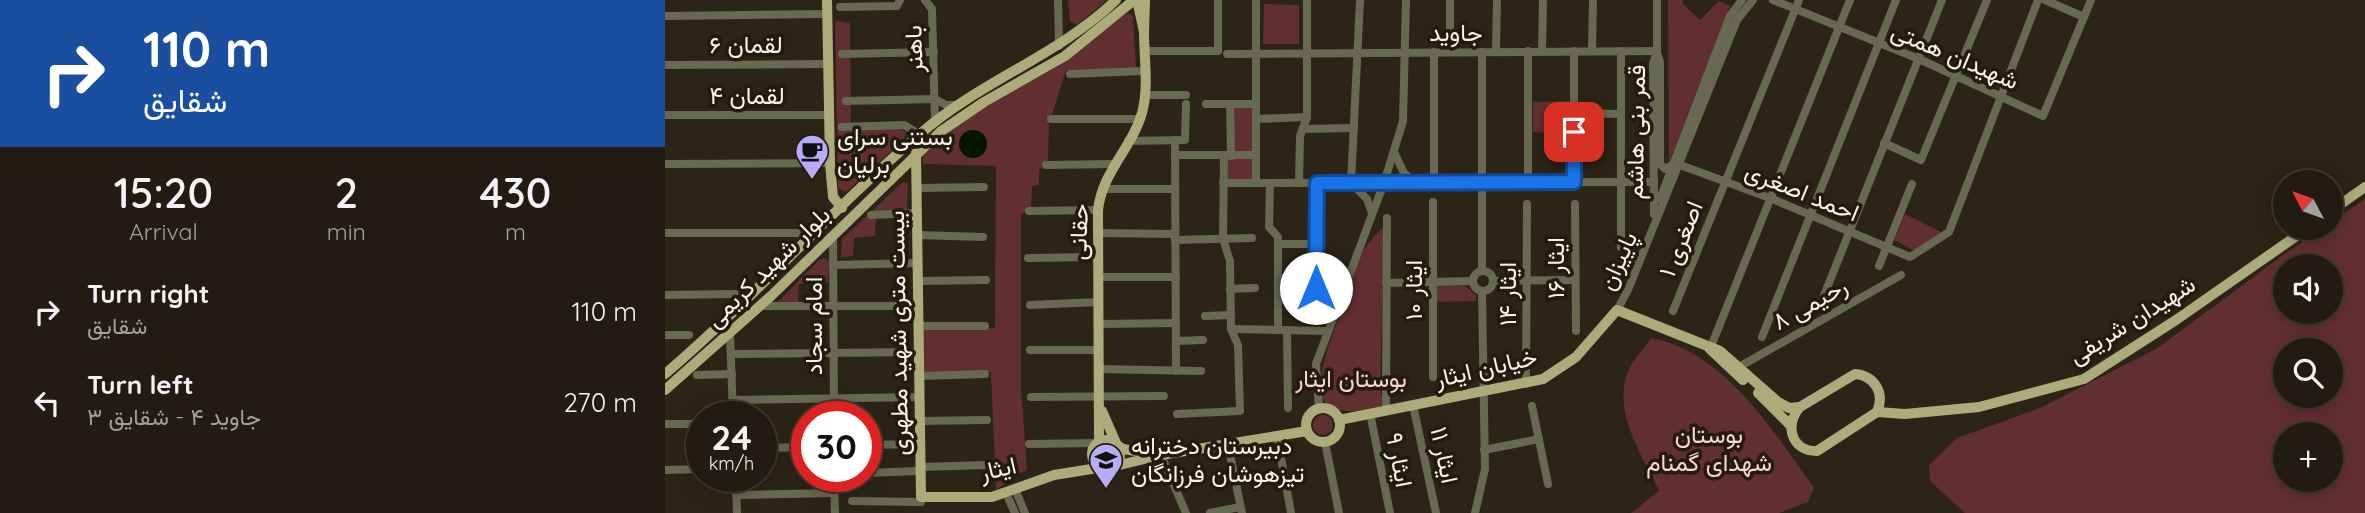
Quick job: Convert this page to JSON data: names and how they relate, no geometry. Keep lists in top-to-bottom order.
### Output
{
  "streets": {
    "main road": [
      "حقانی",
      "بلوار شهید کریمی",
      "شهیدان شریفی",
      "بیست متری شهید مطهری",
      "خیابان ایثار",
      "ایثار"
    ],
    "street": [
      "جاوید",
      "لقمان ۶",
      "باهنر",
      "شهیدان همتی",
      "لقمان ۴",
      "قمر بنی هاشم",
      "احمد اصغری",
      "اصغری ۱",
      "پاییزان",
      "ایثار ۱۶",
      "ایثار ۱۰",
      "ایثار ۱۴",
      "رحیمی ۸",
      "امام سجاد",
      "ایثار ۱۱",
      "ایثار ۹"
    ]
  },
  "crossings": [
    ["جاوید", "قمر بنی هاشم"],
    ["جاوید", "حقانی"],
    ["باهنر", "بلوار شهید کریمی"],
    ["شهیدان همتی", "احمد اصغری"],
    ["شهیدان همتی", "اصغری ۱"],
    ["قمر بنی هاشم", "احمد اصغری"],
    ["قمر بنی هاشم", "پاییزان"],
    ["احمد اصغری", "اصغری ۱"],
    ["احمد اصغری", "پاییزان"],
    ["پاییزان", "خیابان ایثار"],
    ["بلوار شهید کریمی", "امام سجاد"],
    ["بلوار شهید کریمی", "بیست متری شهید مطهری"],
    ["ایثار ۱۴", "خیابان ایثار"],
    ["بیست متری شهید مطهری", "ایثار"],
    ["خیابان ایثار", "ایثار ۱۱"],
    ["خیابان ایثار", "ایثار ۹"]
  ],
  "parks": ["بوستان ایثار", "بوستان شهدای گمنام"],
  "places": {
    "cafe": ["بستنی سرای برلیان"],
    "school or university": ["دبیرستان دخترانه تیزهوشان فرزانگان"]
  },
  "north": "top left",
  "page": {
    "turn": ["110 m", "شقایق"],
    "eta": [
      "15:20",
      "Arrival",
      "2",
      "min",
      "430",
      "m"
    ],
    "map_buttons": "+",
    "list": [
      {
        "name": "Turn right",
        "note": "شقایق",
        "value": "110 m"
      },
      {
        "name": "Turn left",
        "note": "جاوید ۴ - شقایق ۳",
        "value": "270 m"
      }
    ],
    "speed": "24 km/h",
    "limit": "30"
  }
}
